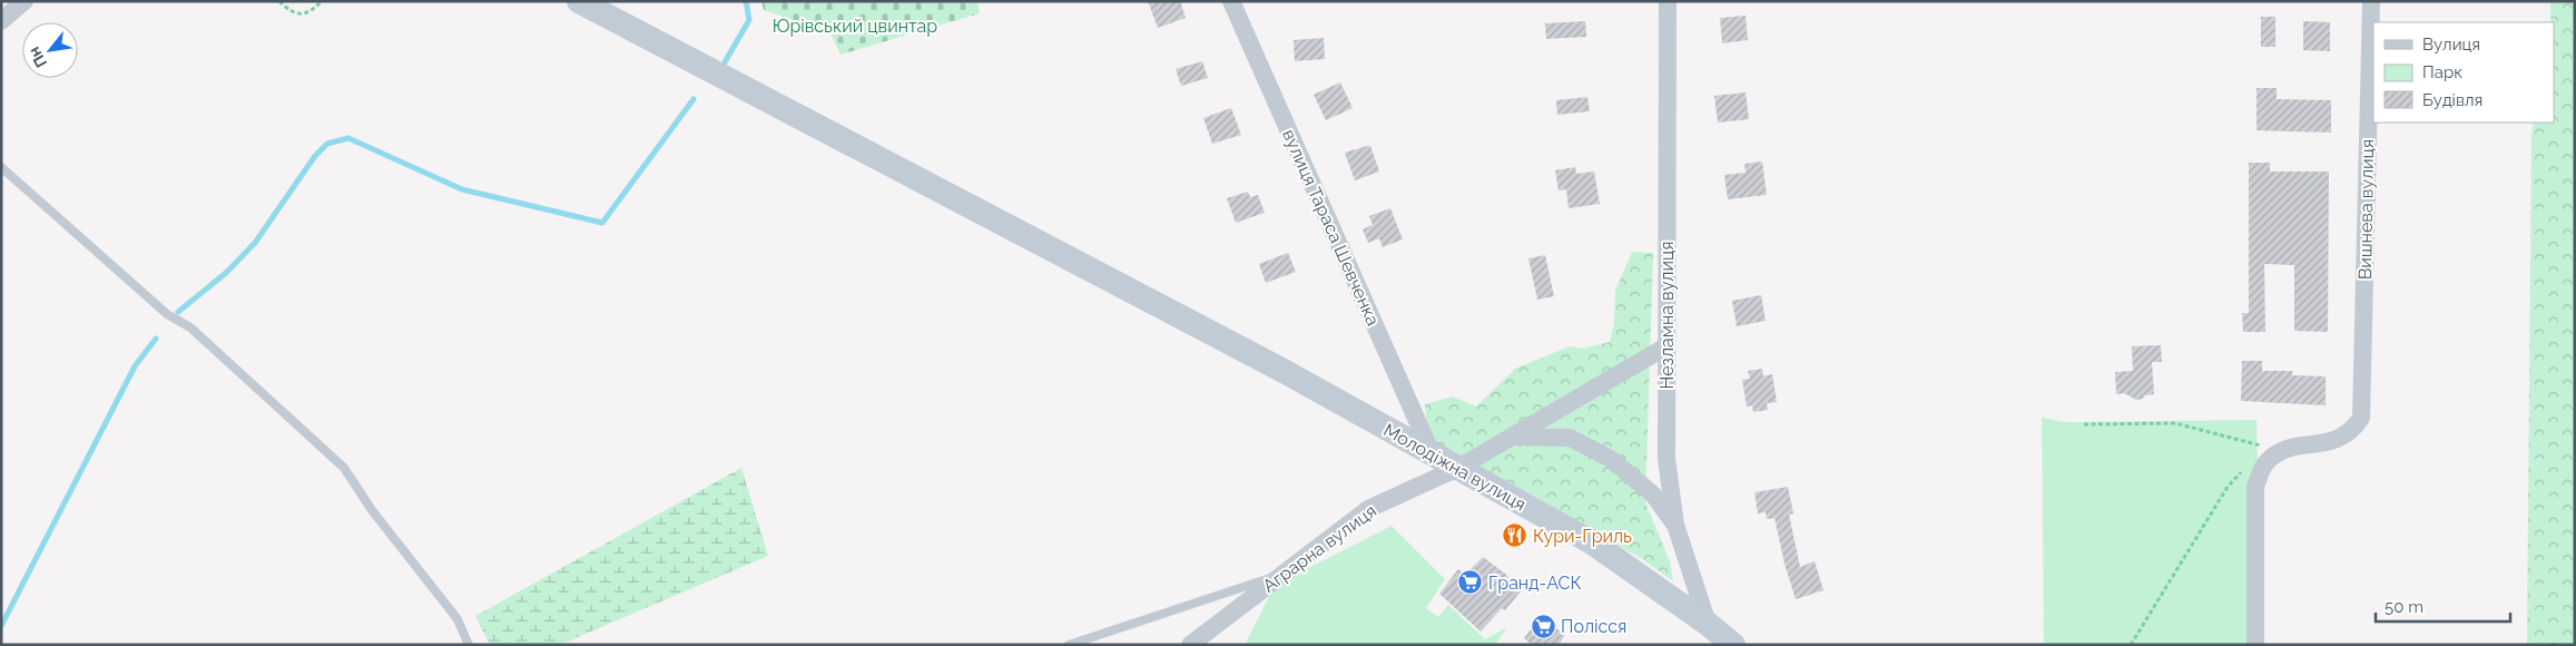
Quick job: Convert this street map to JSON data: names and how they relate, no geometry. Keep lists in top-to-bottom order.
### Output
{
  "streets": {
    "street": [
      "Вишнева вулиця",
      "вулиця Тараса Шевченка",
      "Незламна вулиця",
      "Молодіжна вулиця",
      "Аграрна вулиця"
    ]
  },
  "crossings": [
    ["вулиця Тараса Шевченка", "Молодіжна вулиця"],
    ["Незламна вулиця", "Молодіжна вулиця"],
    ["Незламна вулиця", "Аграрна вулиця"],
    ["Молодіжна вулиця", "Аграрна вулиця"]
  ],
  "parks": ["Юрівський цвинтар"],
  "places": {
    "restaurant": ["Кури-Гриль"],
    "supermarket": ["Гранд-АСК", "Полісся"]
  },
  "legend": ["Вулиця", "Парк", "Будівля"],
  "scale_bar": "50 m",
  "north": "bottom left"
}
